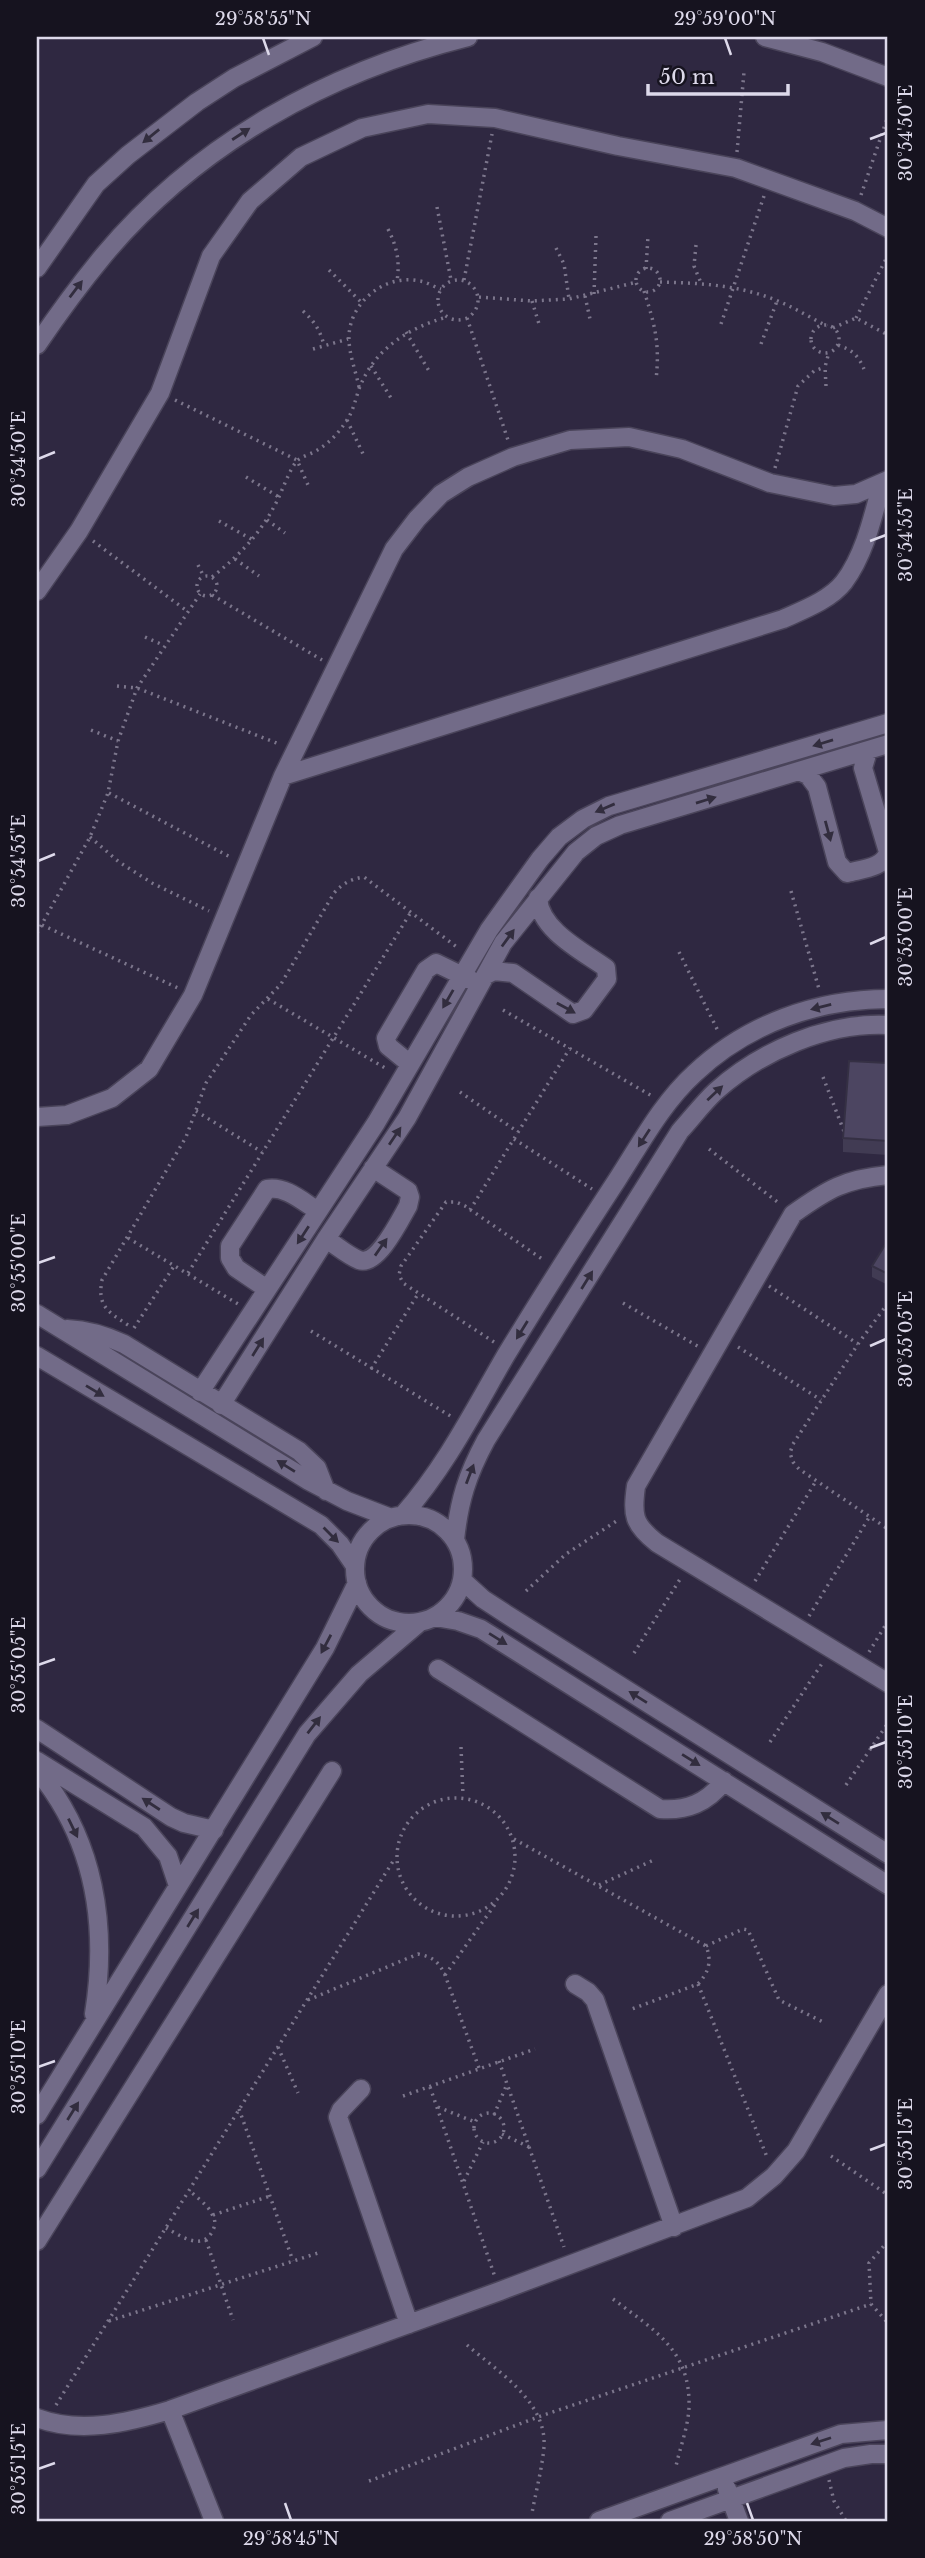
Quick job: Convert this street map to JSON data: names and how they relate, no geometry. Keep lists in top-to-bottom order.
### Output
{
  "scale_bar": "50 m",
  "coordinates": [
    "29°58'55\"N",
    "29°59'00\"N",
    "30°54'50\"E",
    "30°54'55\"E",
    "30°55'00\"E",
    "30°55'05\"E",
    "30°55'10\"E",
    "30°55'15\"E",
    "29°58'45\"N",
    "29°58'50\"N"
  ]
}
